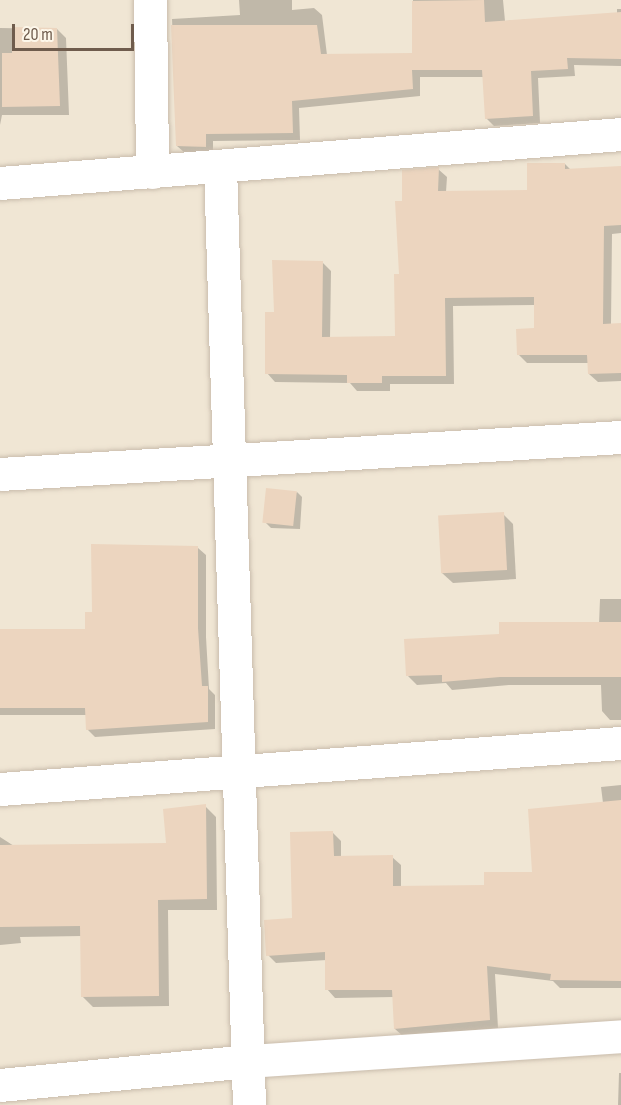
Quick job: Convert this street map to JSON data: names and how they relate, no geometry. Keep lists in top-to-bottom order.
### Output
{
  "scale_bar": "20 m"
}
